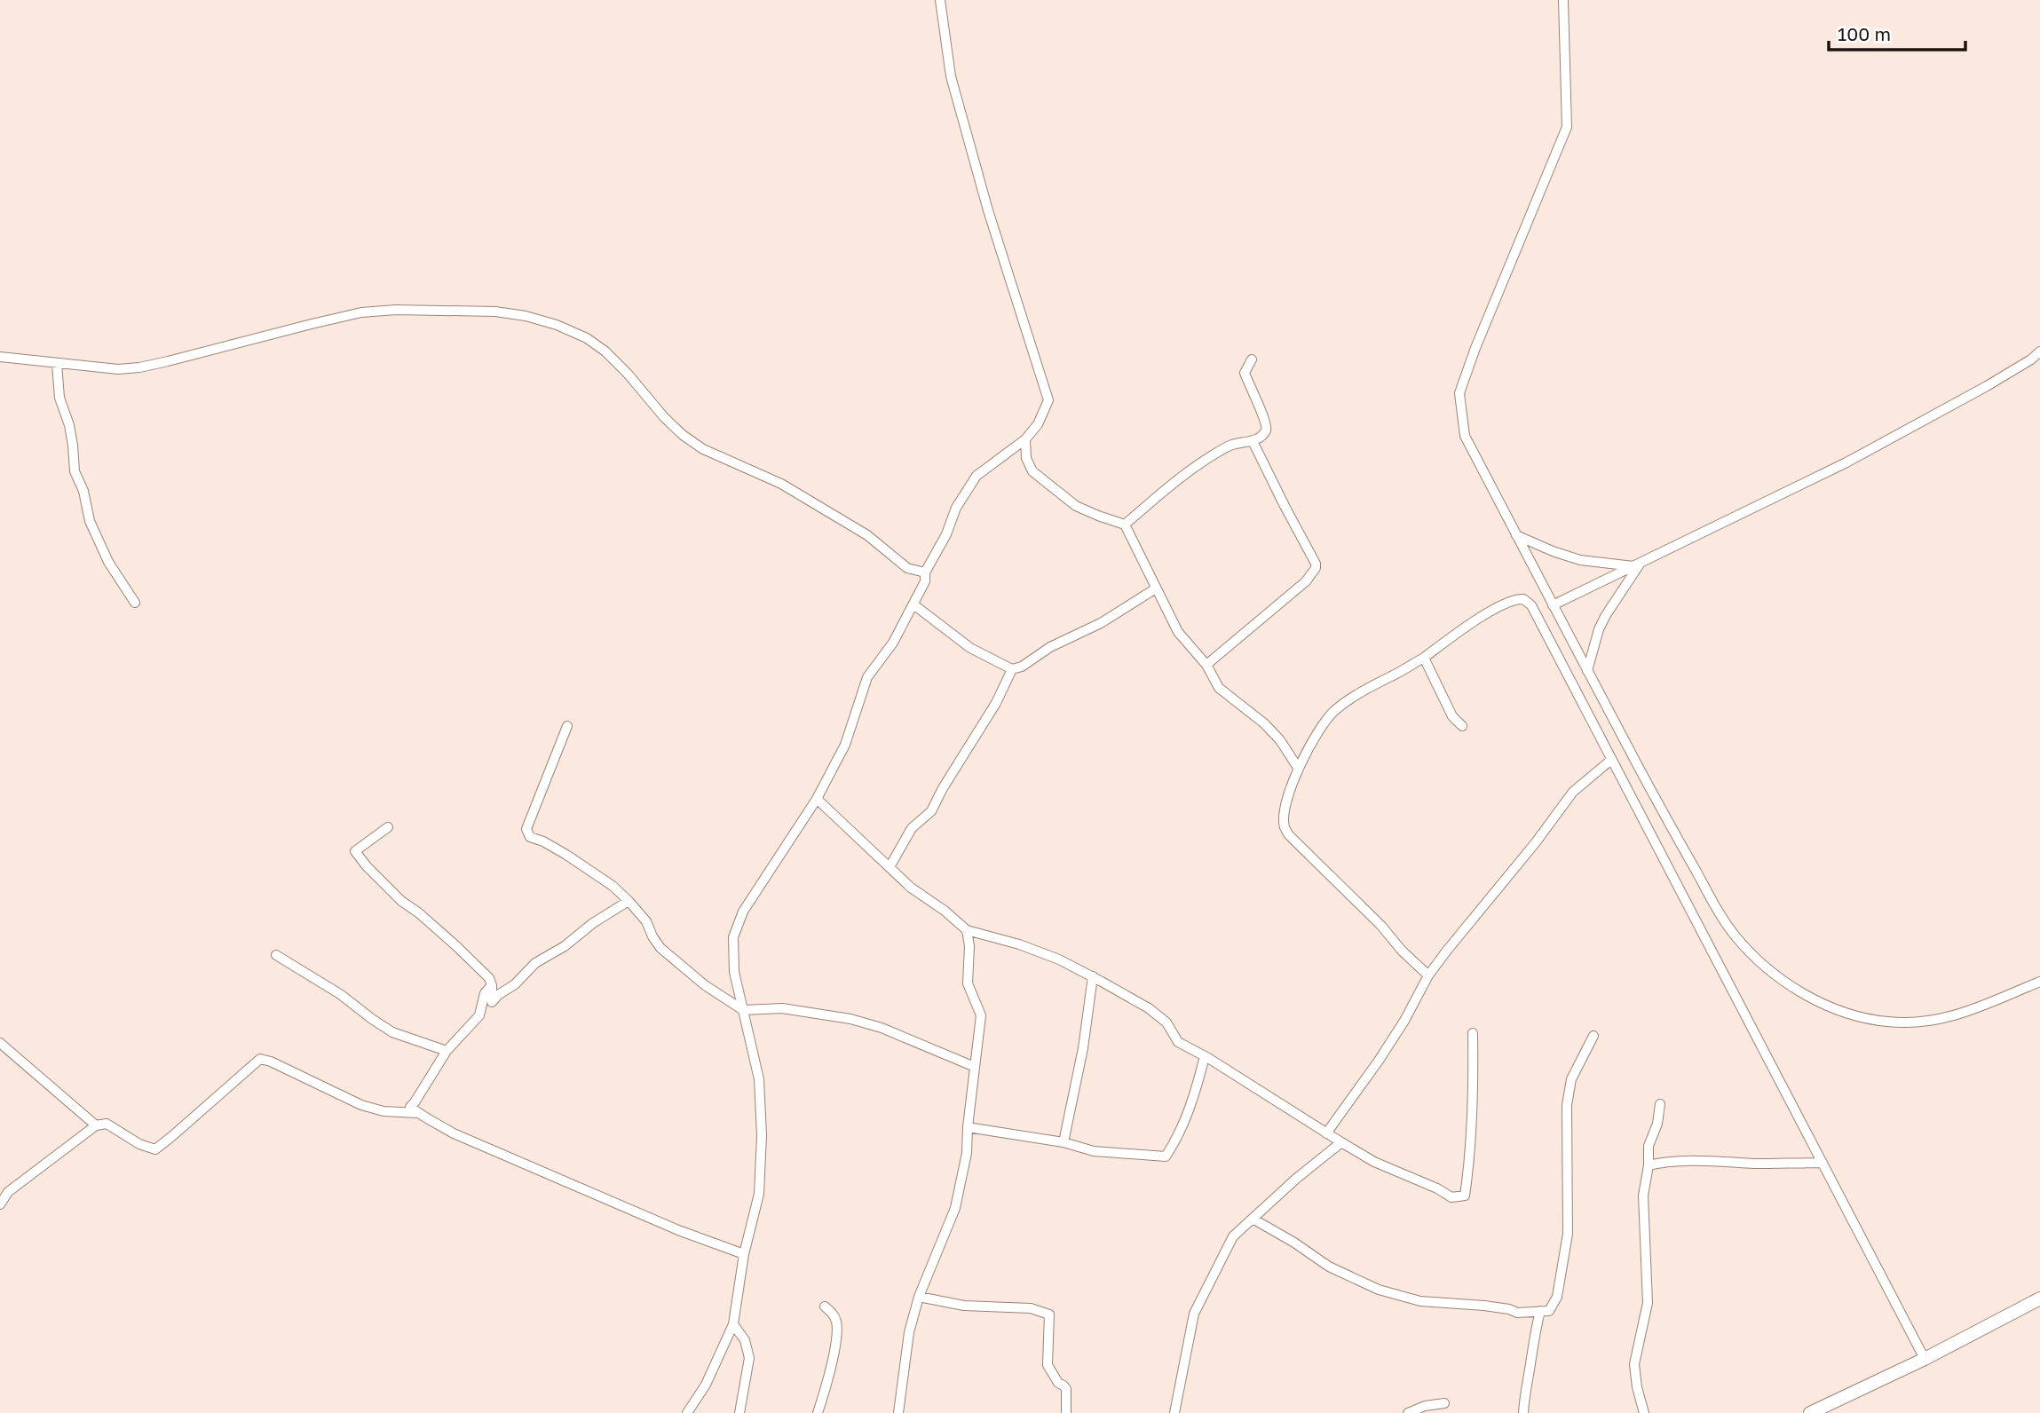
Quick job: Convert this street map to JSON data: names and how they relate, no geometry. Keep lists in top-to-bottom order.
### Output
{
  "scale_bar": "100 m"
}
